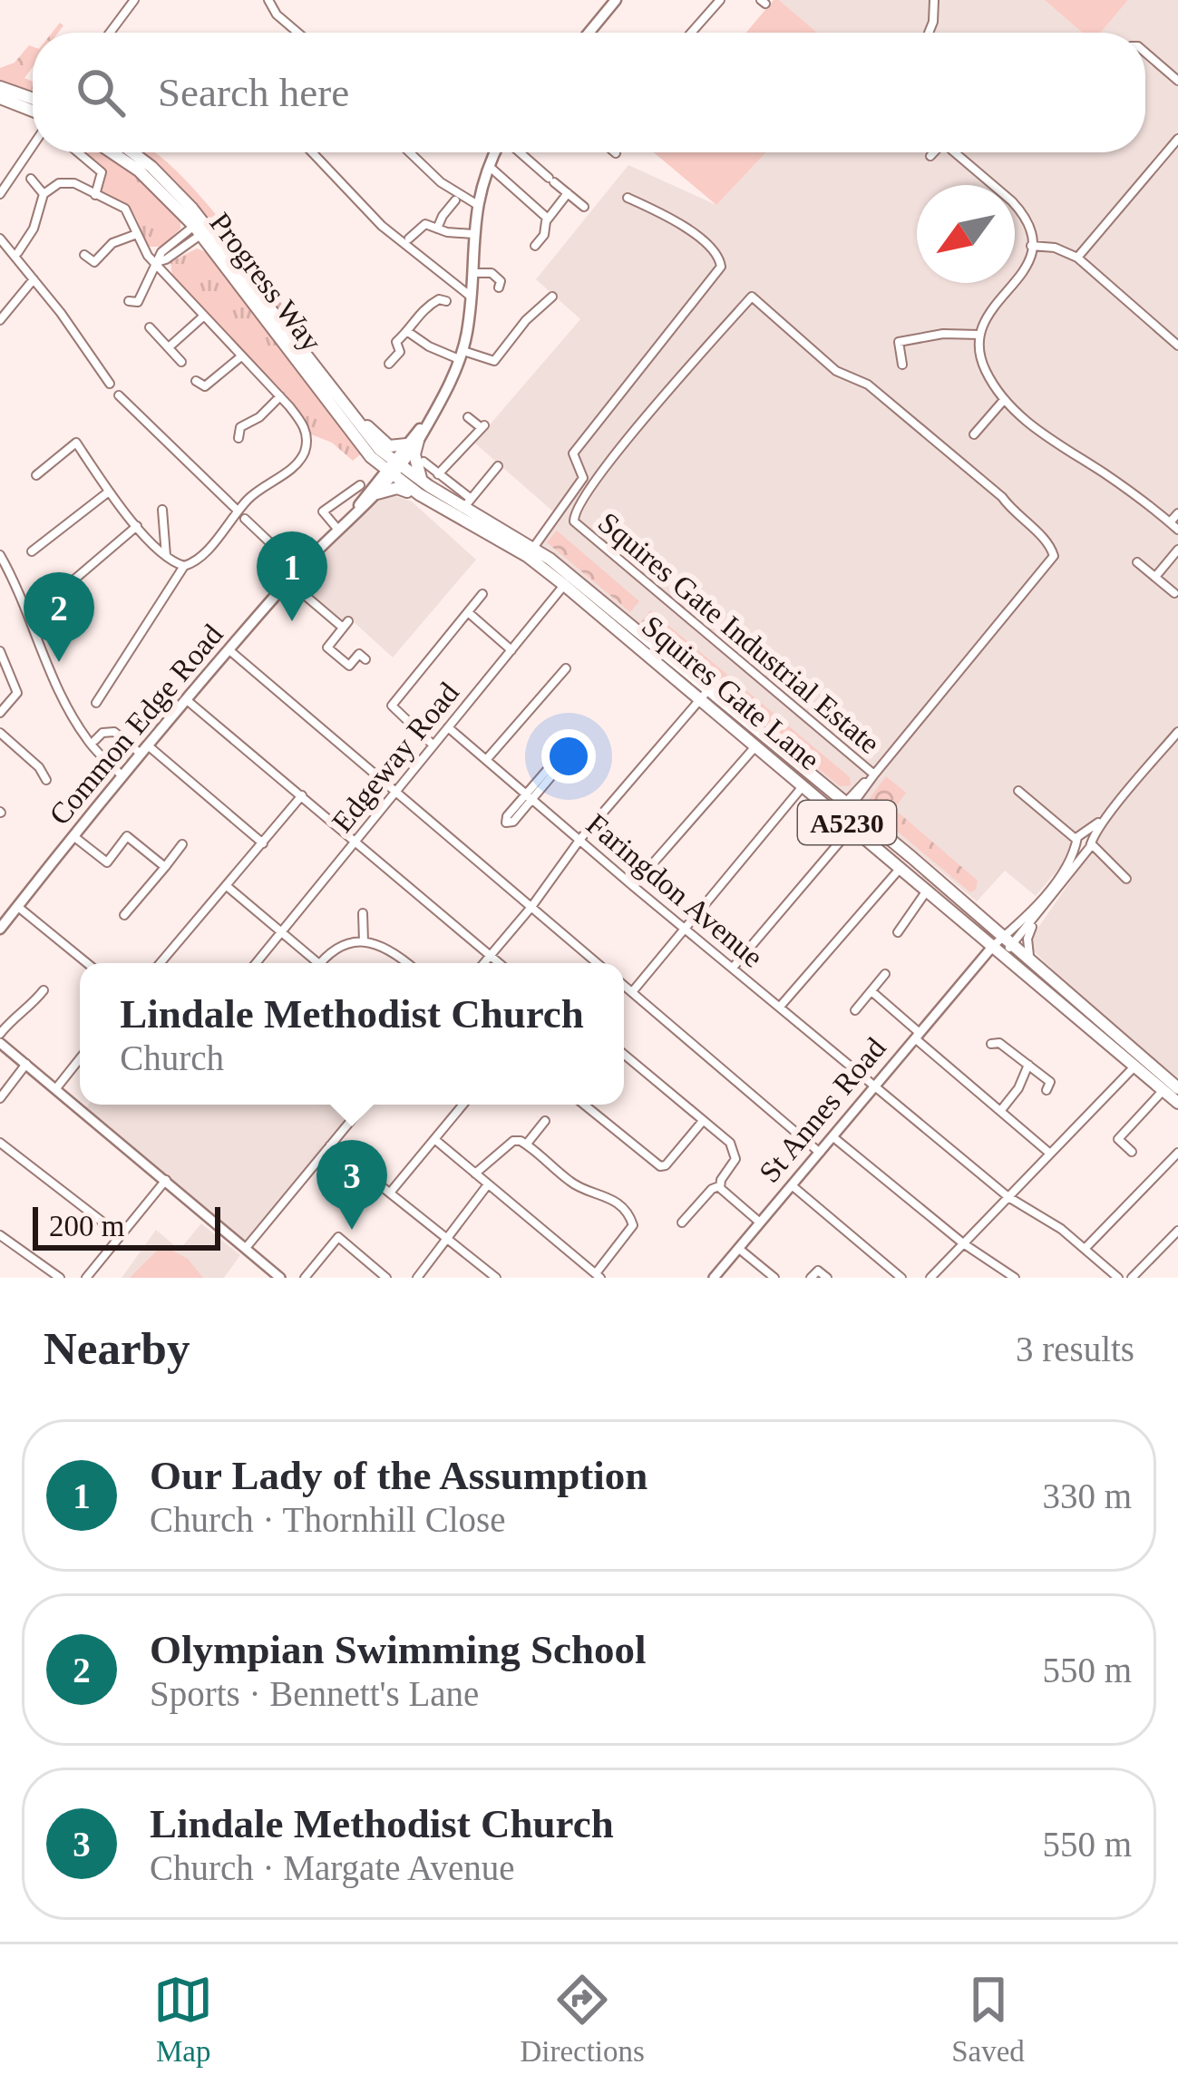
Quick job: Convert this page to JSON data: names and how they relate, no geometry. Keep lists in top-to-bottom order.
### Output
{
  "streets": {
    "main road": [
      "Progress Way",
      "Squires Gate Lane",
      "Common Edge Road",
      "A5230"
    ],
    "street": [
      "Squires Gate Industrial Estate",
      "Edgeway Road",
      "Faringdon Avenue",
      "St Annes Road"
    ]
  },
  "crossings": [
    ["Progress Way", "Squires Gate Lane"],
    ["Progress Way", "Common Edge Road"],
    ["Squires Gate Lane", "Common Edge Road"],
    ["Squires Gate Lane", "Edgeway Road"],
    ["Squires Gate Lane", "St Annes Road"],
    ["Edgeway Road", "Faringdon Avenue"],
    ["Faringdon Avenue", "St Annes Road"]
  ],
  "scale_bar": "200 m",
  "north": "bottom left",
  "page": {
    "search": "Search here",
    "pins": ["1", "2", "3"],
    "popup": ["Lindale Methodist Church", "Church"],
    "scale": "200 m",
    "heading": ["Nearby", "3 results"],
    "list": [
      {
        "mark": "1",
        "name": "Our Lady of the Assumption",
        "note": "Church · Thornhill Close",
        "value": "330 m"
      },
      {
        "mark": "2",
        "name": "Olympian Swimming School",
        "note": "Sports · Bennett's Lane",
        "value": "550 m"
      },
      {
        "mark": "3",
        "name": "Lindale Methodist Church",
        "note": "Church · Margate Avenue",
        "value": "550 m"
      }
    ],
    "nav": ["Map", "Directions", "Saved"]
  }
}
